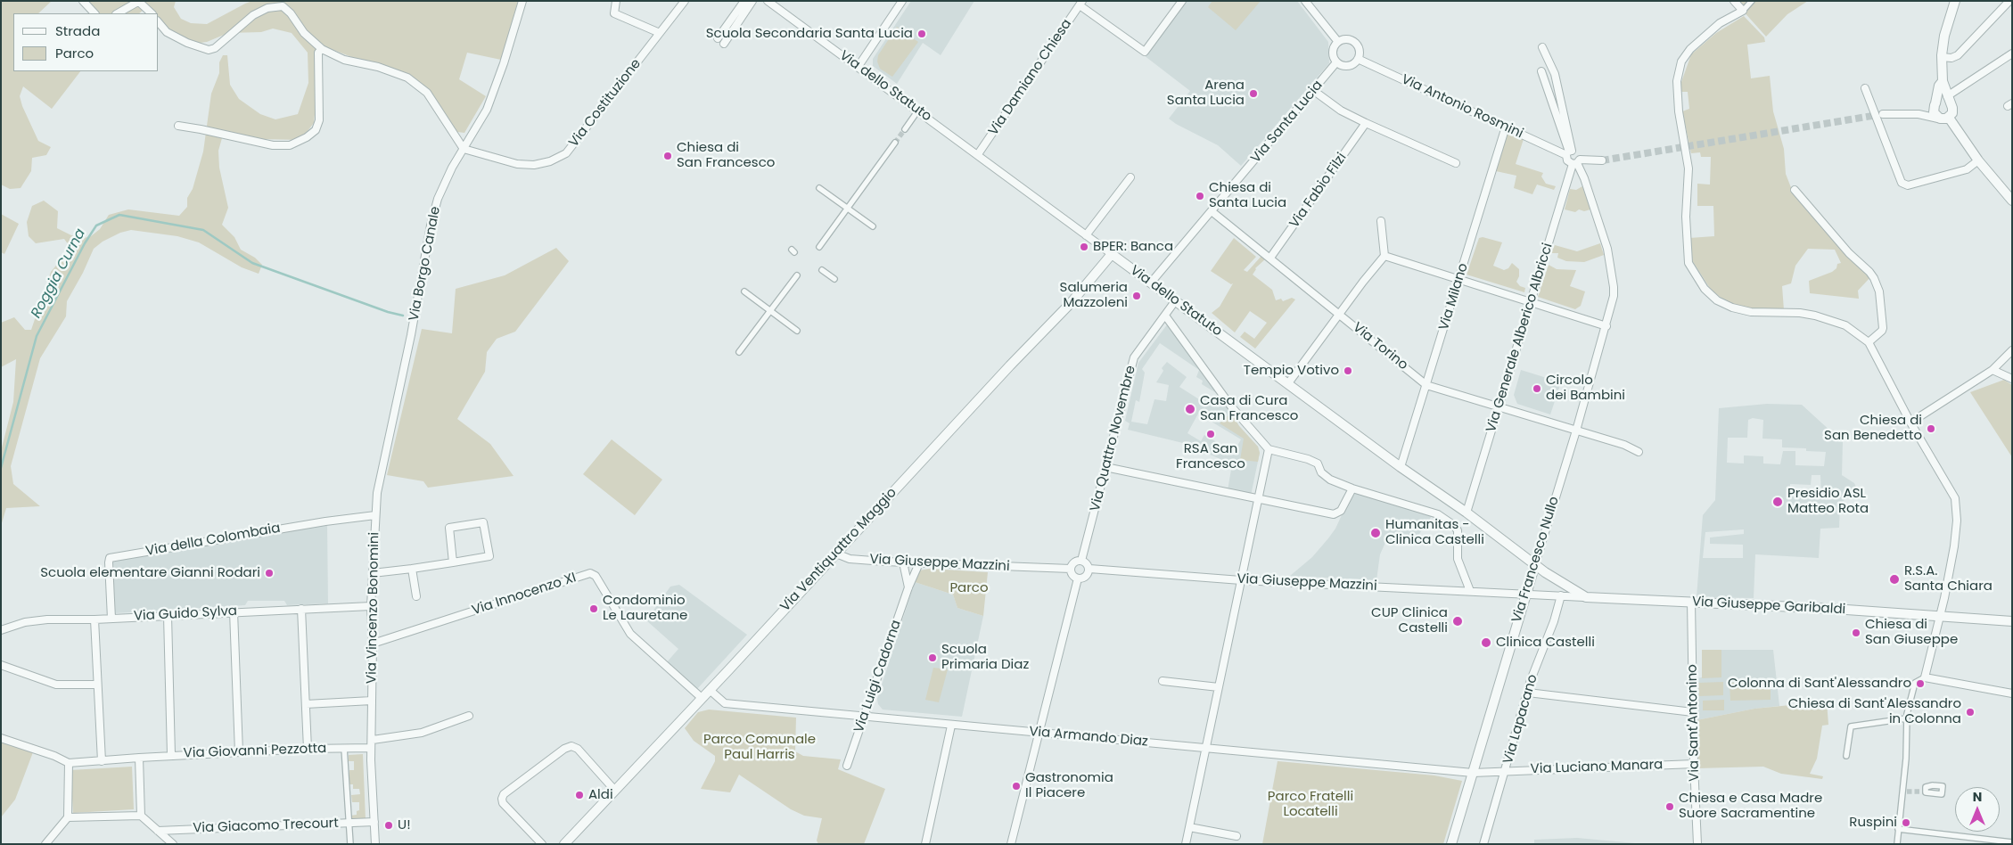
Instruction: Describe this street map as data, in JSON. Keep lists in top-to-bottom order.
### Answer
{
  "streets": {
    "street": [
      "Via Damiano Chiesa",
      "Via dello Statuto",
      "Via Costituzione",
      "Via Antonio Rosmini",
      "Via Santa Lucia",
      "Via Fabio Filzi",
      "Via Borgo Canale",
      "Via Milano",
      "Via Generale Alberico Albricci",
      "Via Torino",
      "Via Quattro Novembre",
      "Via della Colombaia",
      "Via Ventiquattro Maggio",
      "Via Francesco Nullo",
      "Via Giuseppe Mazzini",
      "Via Innocenzo XI",
      "Via Giuseppe Garibaldi",
      "Via Vincenzo Bonomini",
      "Via Guido Sylva",
      "Via Luigi Cadorna",
      "Via Lapacano",
      "Via Sant'Antonino",
      "Via Armando Diaz",
      "Via Giovanni Pezzotta",
      "Via Luciano Manara",
      "Via Giacomo Trecourt"
    ]
  },
  "crossings": [
    ["Via Damiano Chiesa", "Via dello Statuto"],
    ["Via dello Statuto", "Via Santa Lucia"],
    ["Via dello Statuto", "Via Milano"],
    ["Via dello Statuto", "Via Generale Alberico Albricci"],
    ["Via dello Statuto", "Via Quattro Novembre"],
    ["Via dello Statuto", "Via Ventiquattro Maggio"],
    ["Via dello Statuto", "Via Francesco Nullo"],
    ["Via dello Statuto", "Via Giuseppe Garibaldi"],
    ["Via Costituzione", "Via Borgo Canale"],
    ["Via Antonio Rosmini", "Via Santa Lucia"],
    ["Via Antonio Rosmini", "Via Milano"],
    ["Via Santa Lucia", "Via Torino"],
    ["Via Fabio Filzi", "Via Torino"],
    ["Via Borgo Canale", "Via della Colombaia"],
    ["Via Borgo Canale", "Via Vincenzo Bonomini"],
    ["Via Milano", "Via Torino"],
    ["Via Generale Alberico Albricci", "Via Torino"],
    ["Via Generale Alberico Albricci", "Via Francesco Nullo"],
    ["Via Torino", "Via Francesco Nullo"],
    ["Via Quattro Novembre", "Via Giuseppe Mazzini"],
    ["Via della Colombaia", "Via Vincenzo Bonomini"],
    ["Via della Colombaia", "Via Guido Sylva"],
    ["Via Ventiquattro Maggio", "Via Giuseppe Mazzini"],
    ["Via Ventiquattro Maggio", "Via Innocenzo XI"],
    ["Via Ventiquattro Maggio", "Via Armando Diaz"],
    ["Via Francesco Nullo", "Via Giuseppe Mazzini"],
    ["Via Francesco Nullo", "Via Giuseppe Garibaldi"],
    ["Via Francesco Nullo", "Via Armando Diaz"],
    ["Via Francesco Nullo", "Via Luciano Manara"],
    ["Via Giuseppe Mazzini", "Via Giuseppe Garibaldi"],
    ["Via Giuseppe Mazzini", "Via Luigi Cadorna"],
    ["Via Innocenzo XI", "Via Vincenzo Bonomini"],
    ["Via Giuseppe Garibaldi", "Via Lapacano"],
    ["Via Giuseppe Garibaldi", "Via Sant'Antonino"],
    ["Via Vincenzo Bonomini", "Via Guido Sylva"],
    ["Via Vincenzo Bonomini", "Via Giovanni Pezzotta"],
    ["Via Vincenzo Bonomini", "Via Giacomo Trecourt"],
    ["Via Luigi Cadorna", "Via Armando Diaz"],
    ["Via Lapacano", "Via Luciano Manara"],
    ["Via Sant'Antonino", "Via Luciano Manara"],
    ["Via Armando Diaz", "Via Luciano Manara"]
  ],
  "water": ["Roggia Curna"],
  "parks": ["Parco", "Parco Comunale Paul Harris", "Parco Fratelli Locatelli"],
  "places": [
    "Scuola Secondaria Santa Lucia",
    "Arena Santa Lucia",
    "Chiesa di San Francesco",
    "Chiesa di Santa Lucia",
    "BPER: Banca",
    "Salumeria Mazzoleni",
    "Tempio Votivo",
    "Circolo dei Bambini",
    "Casa di Cura San Francesco",
    "Chiesa di San Benedetto",
    "RSA San Francesco",
    "Presidio ASL Matteo Rota",
    "Humanitas - Clinica Castelli",
    "Scuola elementare Gianni Rodari",
    "R.S.A. Santa Chiara",
    "Condominio Le Lauretane",
    "CUP Clinica Castelli",
    "Chiesa di San Giuseppe",
    "Clinica Castelli",
    "Scuola Primaria Diaz",
    "Colonna di Sant'Alessandro",
    "Chiesa di Sant'Alessandro in Colonna",
    "Gastronomia Il Piacere",
    "Aldi",
    "Chiesa e Casa Madre Suore Sacramentine",
    "Ruspini",
    "U!"
  ],
  "legend": ["Strada", "Parco"],
  "north": "top"
}
